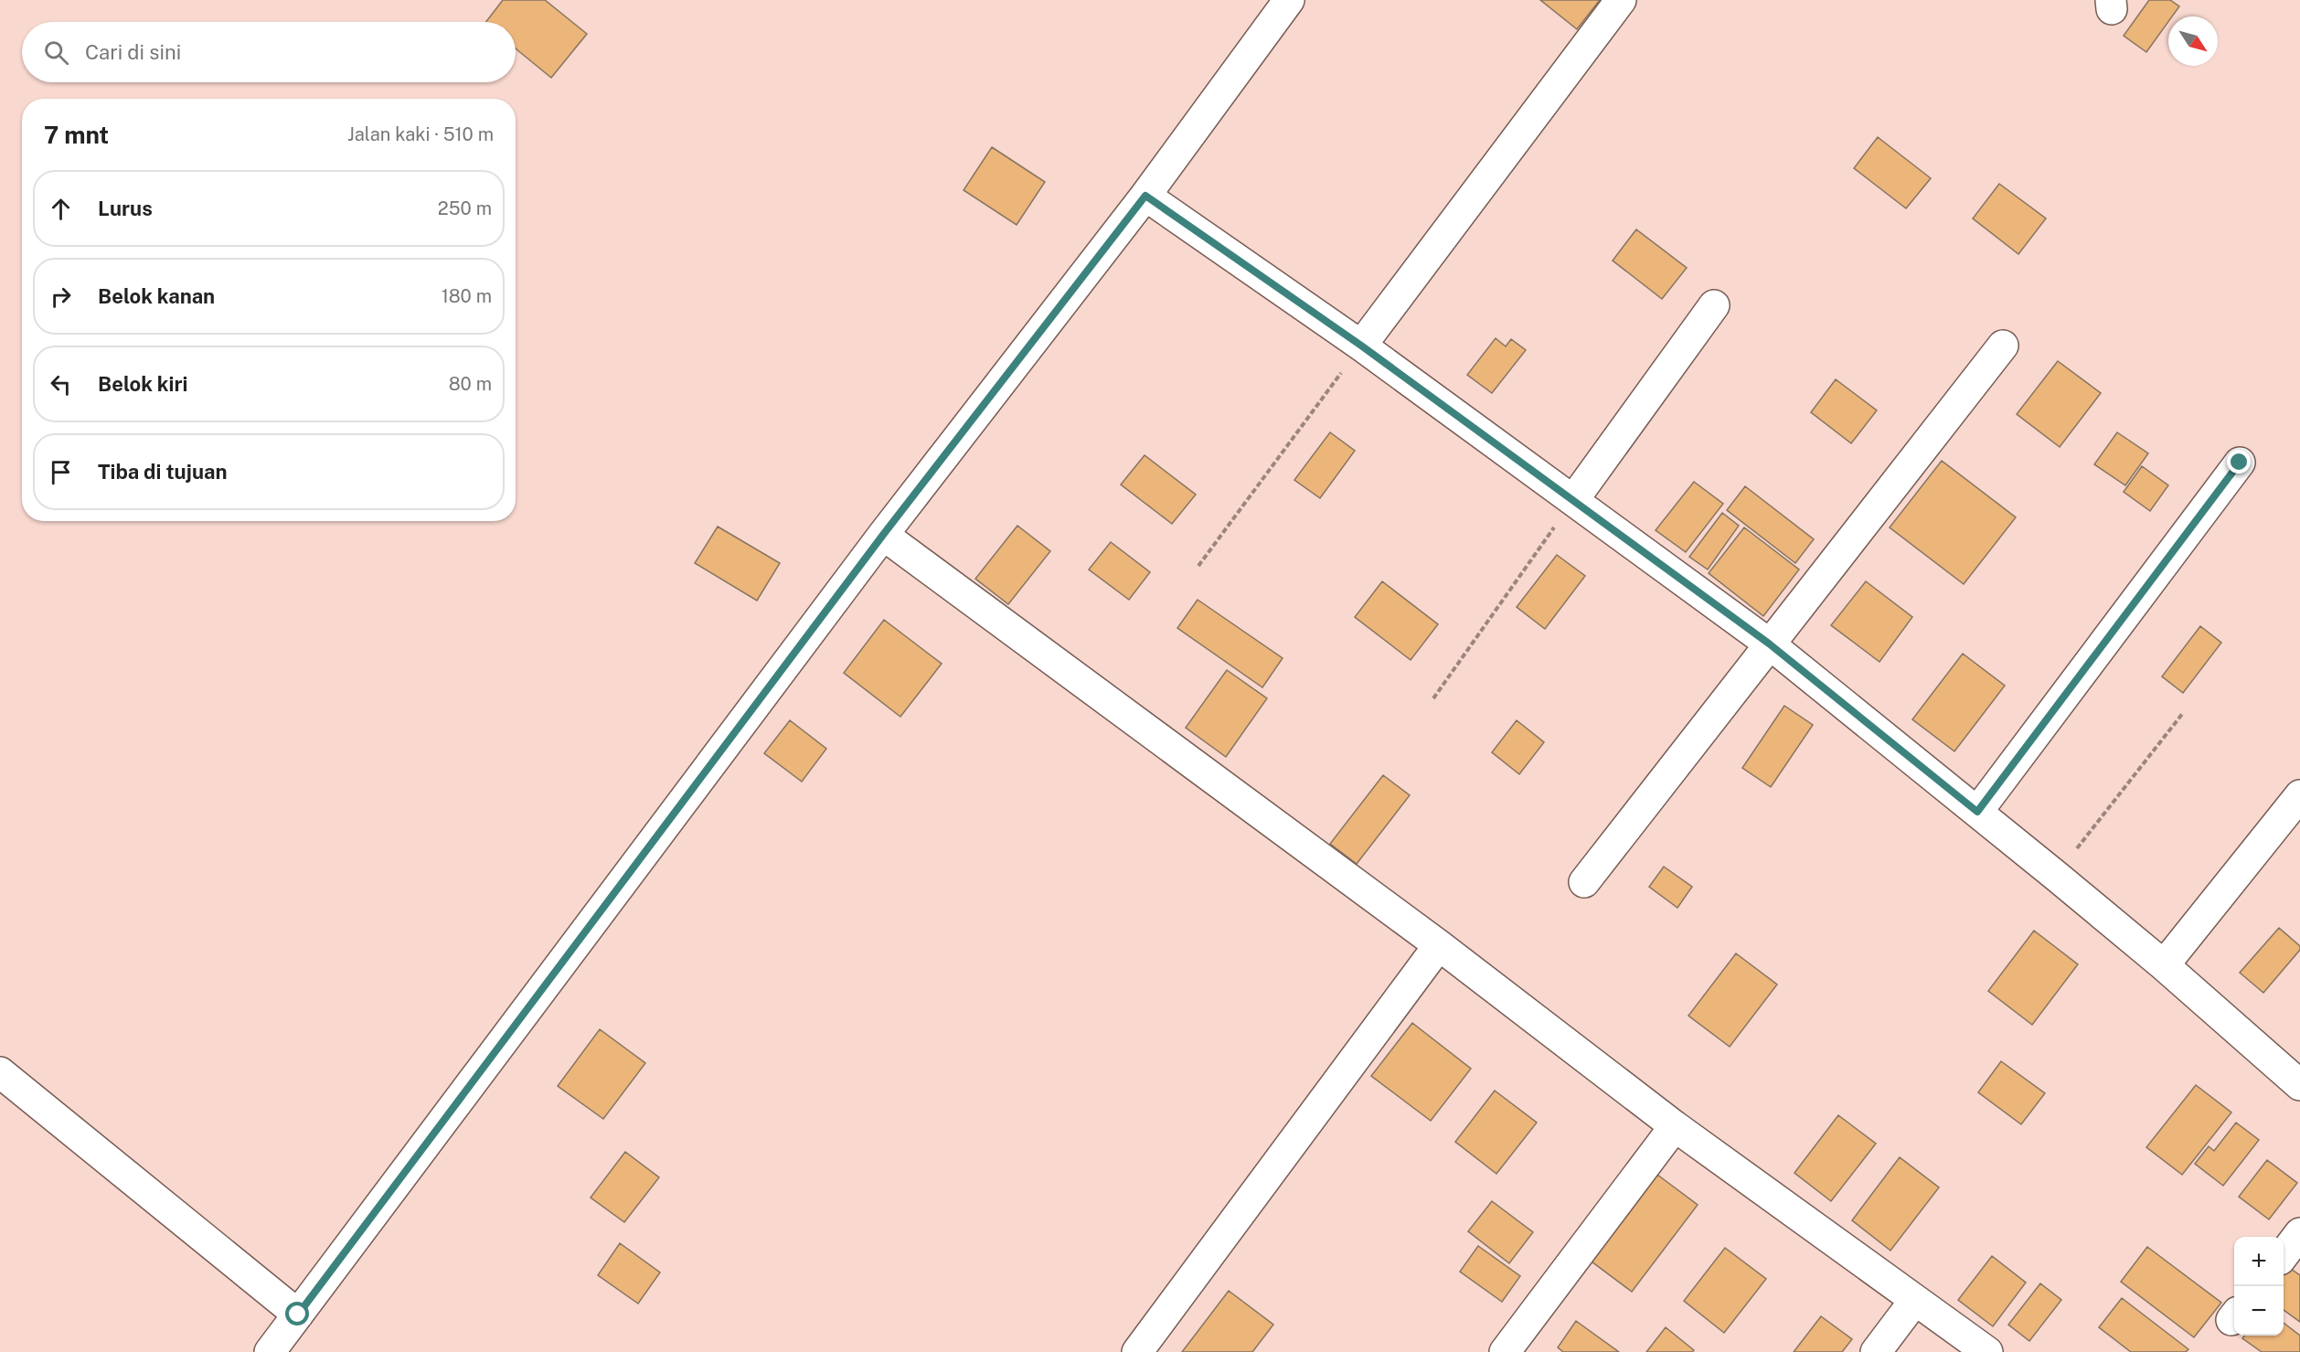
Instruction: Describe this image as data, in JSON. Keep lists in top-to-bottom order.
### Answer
{
  "north": "bottom right",
  "page": {
    "search": "Cari di sini",
    "heading": ["7 mnt", "Jalan kaki · 510 m"],
    "list": [
      ["Lurus", "250 m"],
      ["Belok kanan", "180 m"],
      ["Belok kiri", "80 m"],
      "Tiba di tujuan"
    ],
    "map_buttons": ["+", "−"]
  }
}
